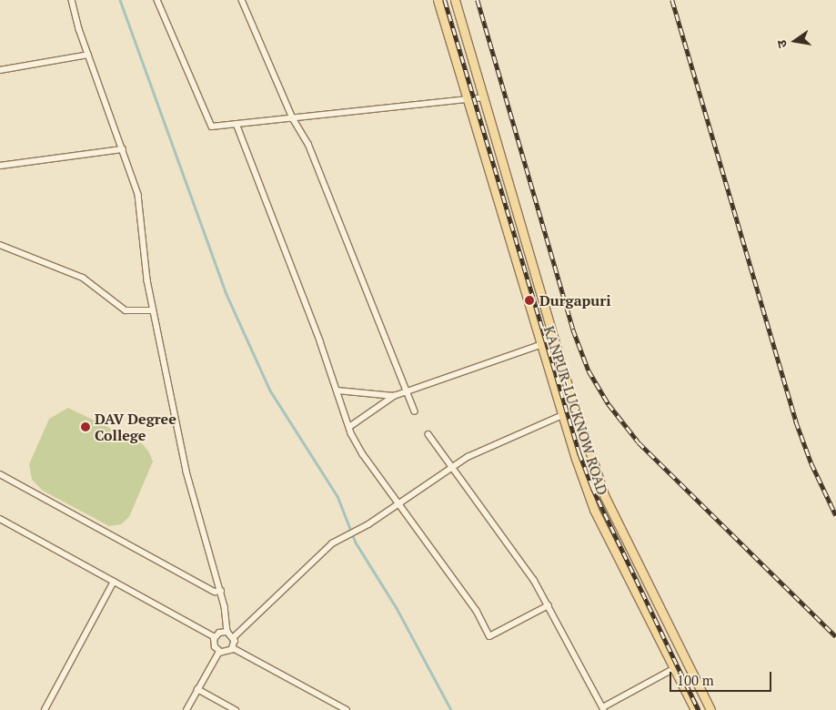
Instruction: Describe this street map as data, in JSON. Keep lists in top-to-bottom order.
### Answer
{
  "streets": {
    "main road": ["KANPUR-LUCKNOW ROAD"]
  },
  "places": ["Durgapuri", "DAV Degree College"],
  "scale_bar": "100 m",
  "north": "left"
}
